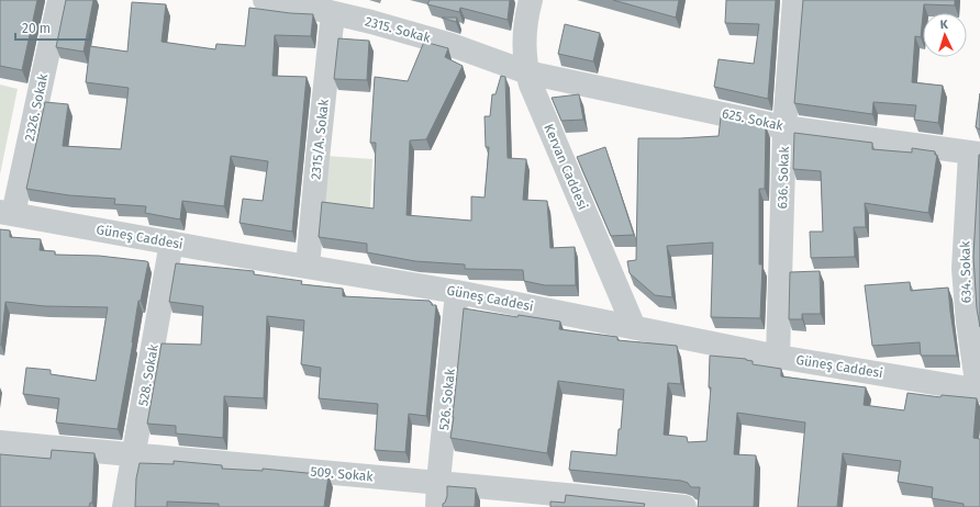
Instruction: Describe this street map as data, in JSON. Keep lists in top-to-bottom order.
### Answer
{
  "streets": {
    "street": [
      "2315. Sokak",
      "2326. Sokak",
      "625. Sokak",
      "2315/A. Sokak",
      "Kervan Caddesi",
      "636. Sokak",
      "Güneş Caddesi",
      "634. Sokak",
      "528. Sokak",
      "526. Sokak",
      "509. Sokak"
    ]
  },
  "crossings": [
    ["2315. Sokak", "625. Sokak"],
    ["2315. Sokak", "2315/A. Sokak"],
    ["2315. Sokak", "Kervan Caddesi"],
    ["2326. Sokak", "Güneş Caddesi"],
    ["625. Sokak", "Kervan Caddesi"],
    ["625. Sokak", "636. Sokak"],
    ["625. Sokak", "634. Sokak"],
    ["2315/A. Sokak", "Güneş Caddesi"],
    ["Kervan Caddesi", "Güneş Caddesi"],
    ["636. Sokak", "Güneş Caddesi"],
    ["Güneş Caddesi", "634. Sokak"],
    ["Güneş Caddesi", "528. Sokak"],
    ["Güneş Caddesi", "526. Sokak"],
    ["528. Sokak", "509. Sokak"],
    ["526. Sokak", "509. Sokak"]
  ],
  "scale_bar": "20 m",
  "north": "top"
}
